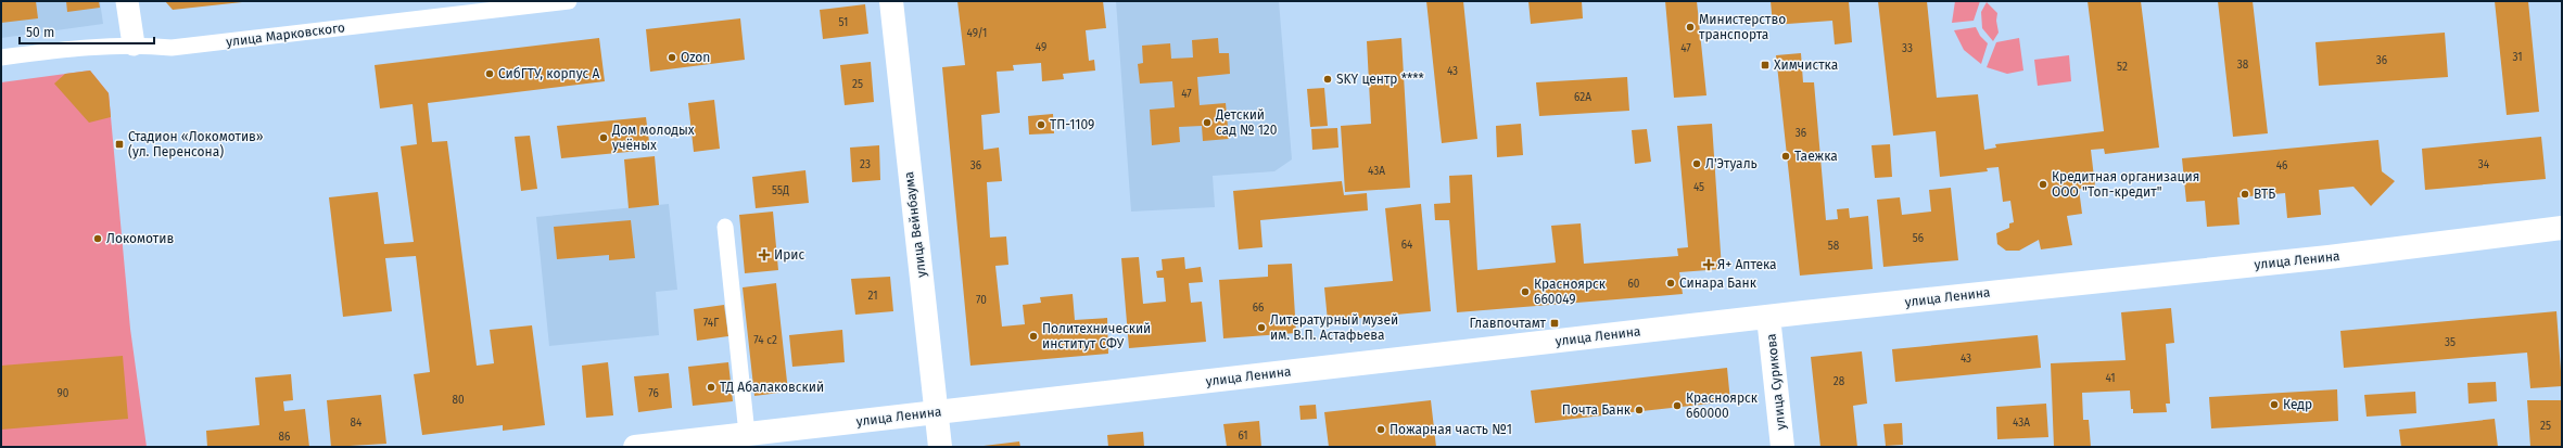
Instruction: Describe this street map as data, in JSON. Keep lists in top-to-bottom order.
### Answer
{
  "streets": {
    "main road": ["улица Вейнбаума", "улица Ленина", "улица Сурикова"],
    "street": ["улица Марковского"]
  },
  "crossings": [
    ["улица Вейнбаума", "улица Ленина"],
    ["улица Ленина", "улица Сурикова"]
  ],
  "places": {
    "other": [
      "Министерство транспорта",
      "Ozon",
      "СибГТУ, корпус А",
      "SKY центр ****",
      "Детский сад № 120",
      "ТП-1109",
      "Дом молодых учёных",
      "Таежка",
      "Л'Этуаль",
      "Кредитная организация ООО \"Топ-кредит\"",
      "ВТБ",
      "Локомотив",
      "Синара Банк",
      "Красноярск 660049",
      "Литературный музей им. В.П. Астафьева",
      "Политехнический институт СФУ",
      "ТД Абалаковский",
      "Кедр",
      "Красноярск 660000",
      "Почта Банк",
      "Пожарная часть №1"
    ],
    "transit": ["Химчистка", "Стадион «Локомотив» (ул. Перенсона)", "Главпочтамт"],
    "health": ["Ирис", "Я+ Аптека"]
  },
  "house_numbers": [
    "51",
    "49/1",
    "49",
    "47",
    "33",
    "31",
    "36",
    "38",
    "52",
    "43",
    "25",
    "47",
    "62А",
    "36",
    "23",
    "34",
    "36",
    "46",
    "43А",
    "45",
    "55Д",
    "56",
    "64",
    "58",
    "60",
    "21",
    "70",
    "66",
    "74Г",
    "74 с2",
    "35",
    "43",
    "41",
    "28",
    "90",
    "76",
    "80",
    "84",
    "43А",
    "25",
    "61",
    "86"
  ],
  "scale_bar": "50 m"
}
